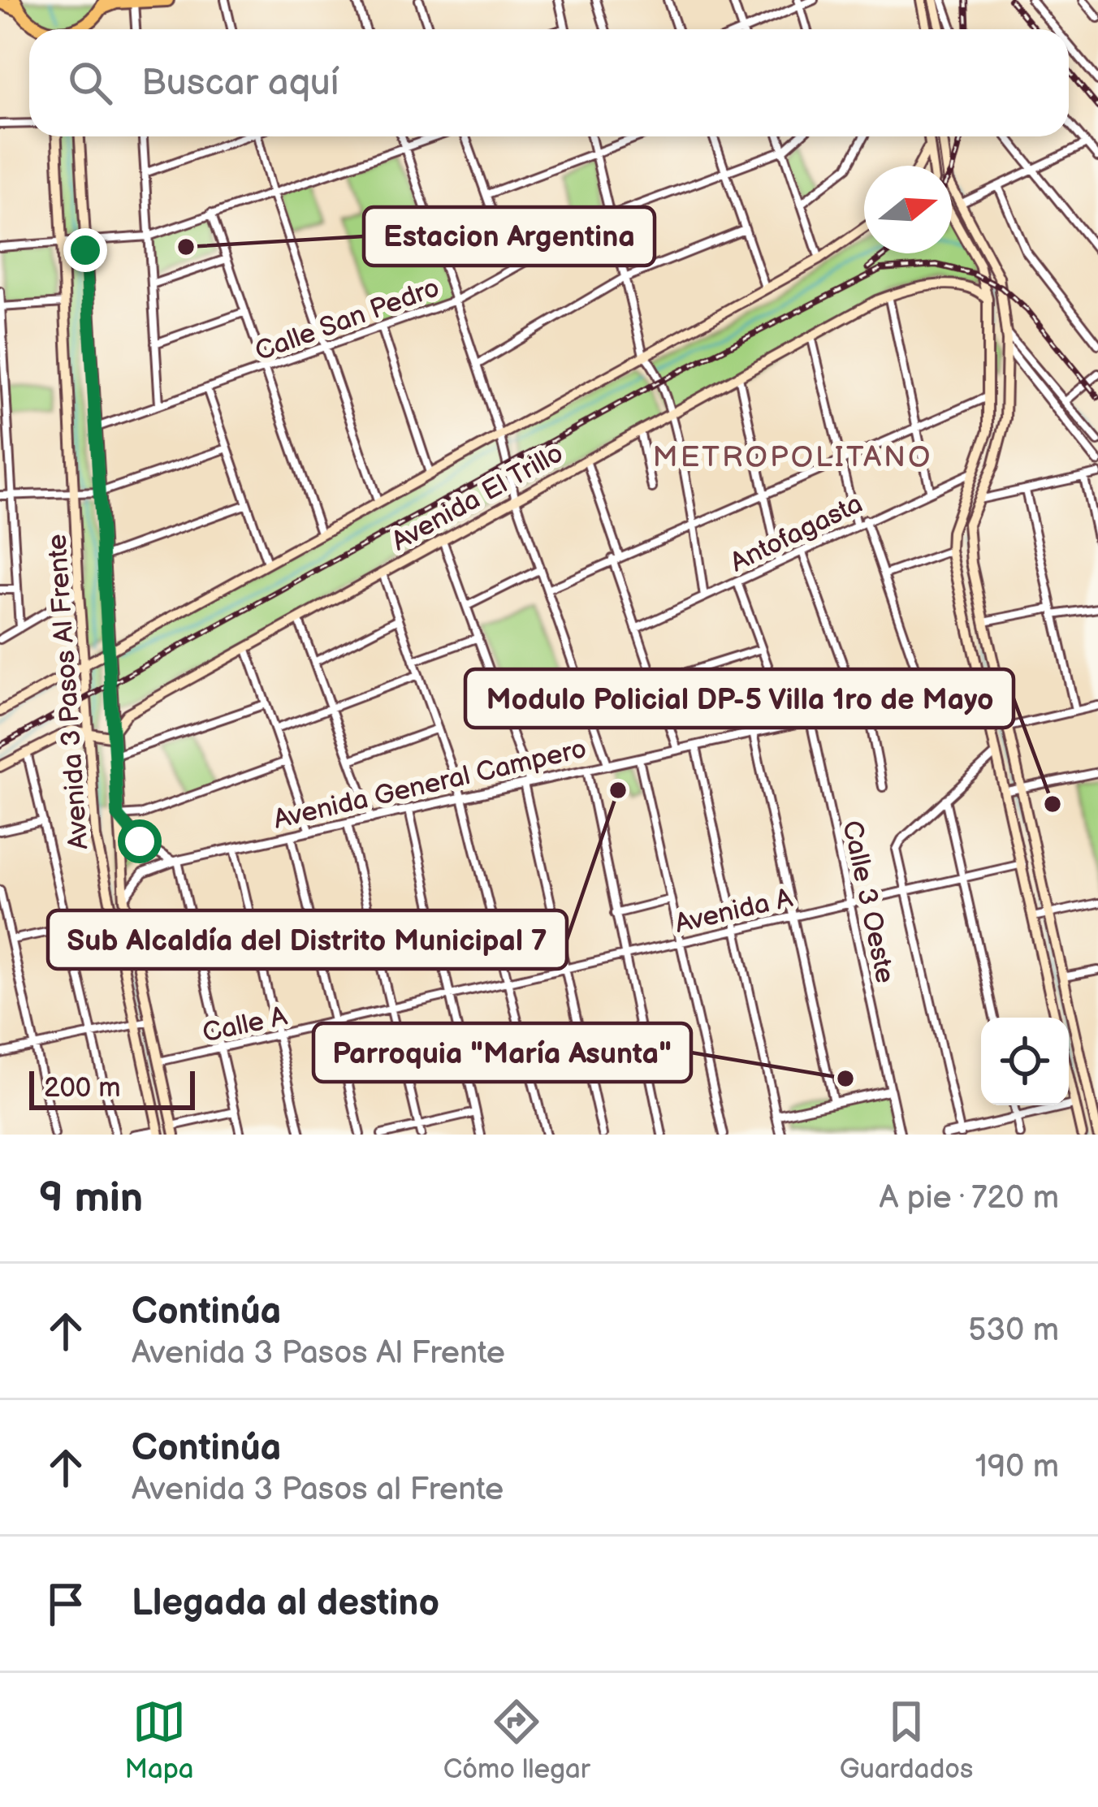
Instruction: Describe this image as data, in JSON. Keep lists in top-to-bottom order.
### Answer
{
  "streets": {
    "main road": ["Avenida El Trillo", "Avenida 3 Pasos Al Frente"],
    "street": [
      "Calle San Pedro",
      "Antofagasta",
      "Avenida General Campero",
      "Calle 3 Oeste",
      "Avenida A",
      "Calle A"
    ]
  },
  "crossings": [
    ["Calle San Pedro", "Avenida 3 Pasos Al Frente"],
    ["Avenida El Trillo", "Avenida 3 Pasos Al Frente"],
    ["Avenida 3 Pasos Al Frente", "Avenida General Campero"],
    ["Avenida 3 Pasos Al Frente", "Calle A"],
    ["Avenida General Campero", "Calle 3 Oeste"],
    ["Calle 3 Oeste", "Avenida A"],
    ["Avenida A", "Calle A"]
  ],
  "districts": ["METROPOLITANO"],
  "places": [
    "Estacion Argentina",
    "Sub Alcaldía del Distrito Municipal 7",
    "Modulo Policial DP-5 Villa 1ro de Mayo",
    "Parroquia \"María Asunta\""
  ],
  "scale_bar": "200 m",
  "north": "right",
  "page": {
    "search": "Buscar aquí",
    "scale": "200 m",
    "heading": ["9 min", "A pie · 720 m"],
    "list": [
      ["Continúa", "Avenida 3 Pasos Al Frente", "530 m"],
      ["Continúa", "Avenida 3 Pasos al Frente", "190 m"],
      "Llegada al destino"
    ],
    "nav": ["Mapa", "Cómo llegar", "Guardados"]
  }
}
